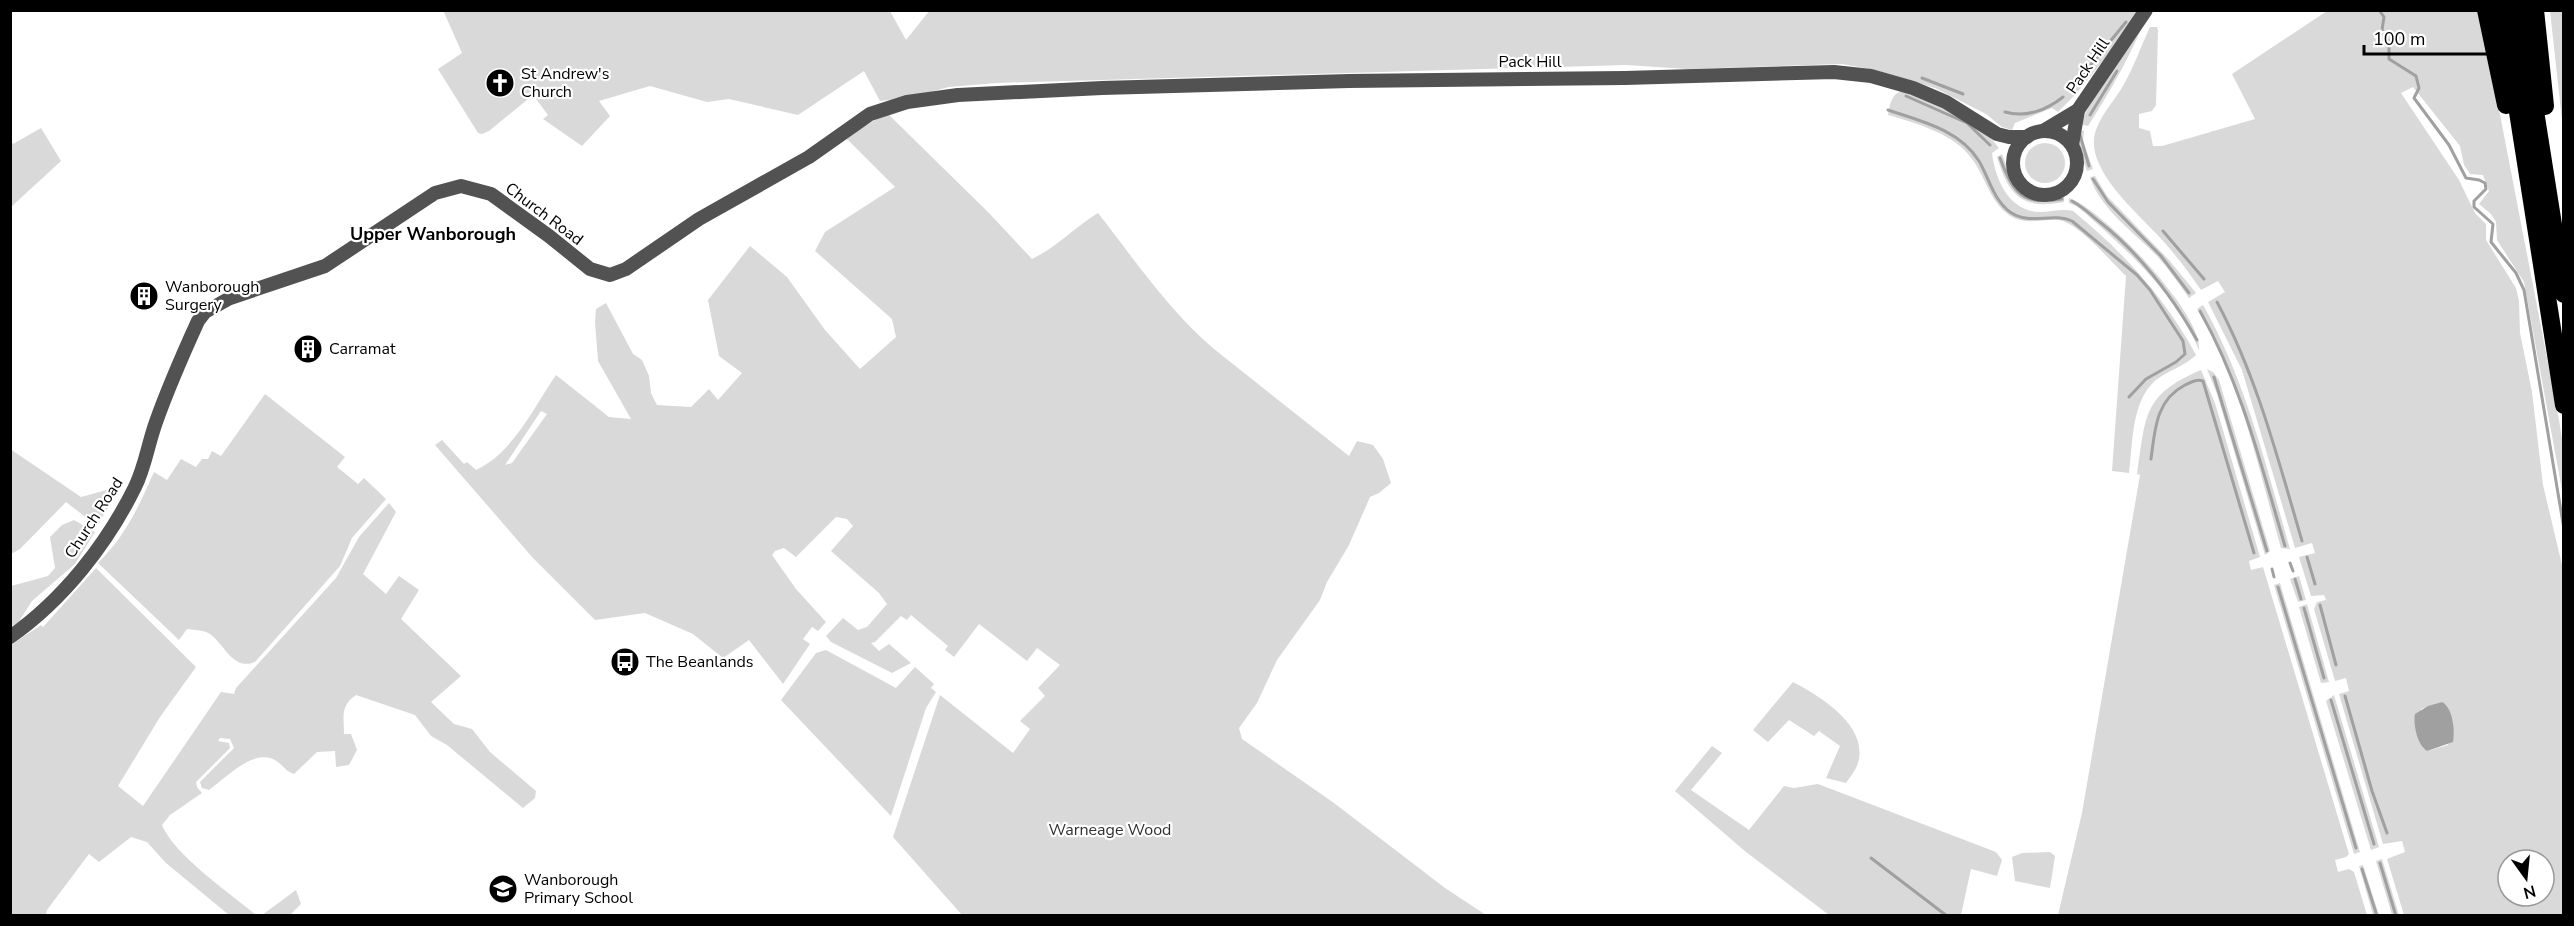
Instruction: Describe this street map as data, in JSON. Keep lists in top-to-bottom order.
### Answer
{
  "streets": {
    "street": ["Pack Hill", "Church Road"]
  },
  "crossings": [
    ["Pack Hill", "Church Road"]
  ],
  "districts": ["Upper Wanborough"],
  "parks": ["Warneage Wood"],
  "places": {
    "church": ["St Andrew's Church"],
    "building": ["Wanborough Surgery", "Carramat"],
    "bus stop": ["The Beanlands"],
    "school or university": ["Wanborough Primary School"]
  },
  "scale_bar": "100 m",
  "north": "bottom"
}
